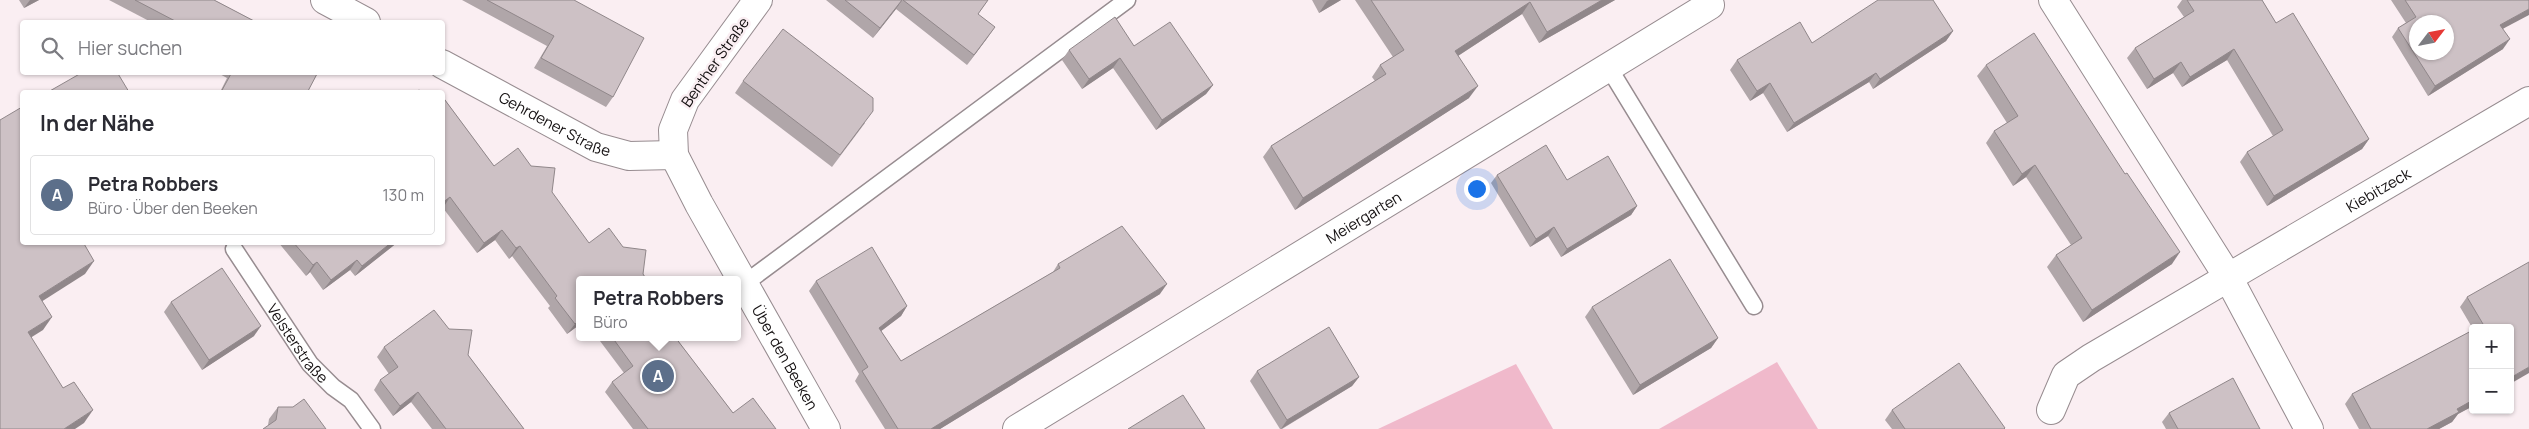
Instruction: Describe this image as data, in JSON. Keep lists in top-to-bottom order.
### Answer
{
  "streets": {
    "street": [
      "Benther Straße",
      "Gehrdener Straße",
      "Kiebitzeck",
      "Meiergarten",
      "Über den Beeken"
    ],
    "lane": ["Velsterstraße"]
  },
  "crossings": [
    ["Benther Straße", "Gehrdener Straße"],
    ["Benther Straße", "Über den Beeken"],
    ["Gehrdener Straße", "Über den Beeken"]
  ],
  "north": "top right",
  "page": {
    "search": "Hier suchen",
    "heading": "In der Nähe",
    "list": [
      {
        "mark": "A",
        "name": "Petra Robbers",
        "note": "Büro · Über den Beeken",
        "value": "130 m"
      }
    ],
    "popup": ["Petra Robbers", "Büro"],
    "map_buttons": ["+", "−"],
    "pins": "A"
  }
}
